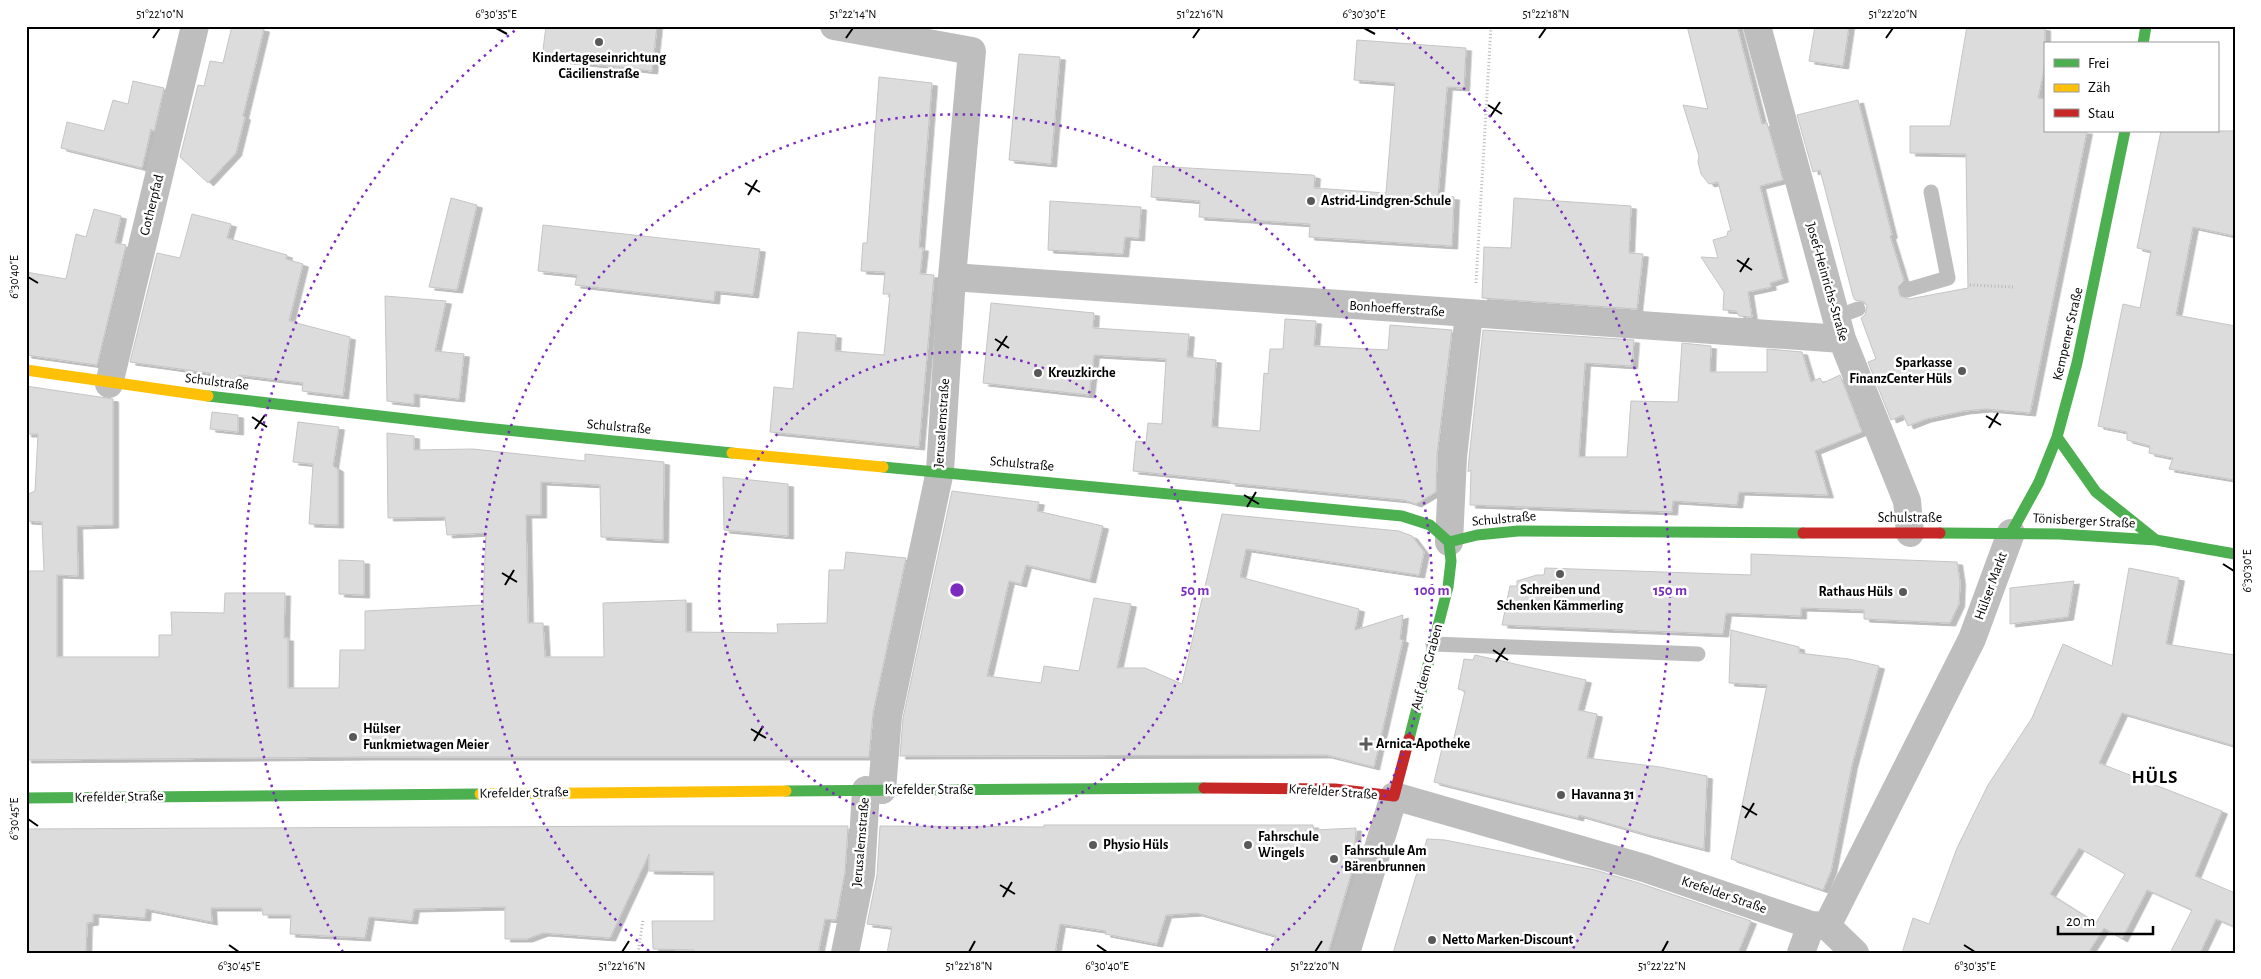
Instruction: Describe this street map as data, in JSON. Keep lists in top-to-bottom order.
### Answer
{
  "streets": {
    "street": [
      "Gotherpfad",
      "Josef-Heinrichs-Straße",
      "Bonhoefferstraße",
      "Kempener Straße",
      "Schulstraße",
      "Jerusalemstraße",
      "Tönisberger Straße",
      "Hülser Markt",
      "Auf dem Graben",
      "Krefelder Straße"
    ]
  },
  "crossings": [
    ["Gotherpfad", "Schulstraße"],
    ["Josef-Heinrichs-Straße", "Bonhoefferstraße"],
    ["Josef-Heinrichs-Straße", "Schulstraße"],
    ["Bonhoefferstraße", "Jerusalemstraße"],
    ["Bonhoefferstraße", "Auf dem Graben"],
    ["Kempener Straße", "Schulstraße"],
    ["Kempener Straße", "Tönisberger Straße"],
    ["Kempener Straße", "Hülser Markt"],
    ["Schulstraße", "Jerusalemstraße"],
    ["Schulstraße", "Tönisberger Straße"],
    ["Schulstraße", "Hülser Markt"],
    ["Schulstraße", "Auf dem Graben"],
    ["Jerusalemstraße", "Krefelder Straße"],
    ["Tönisberger Straße", "Hülser Markt"],
    ["Hülser Markt", "Krefelder Straße"],
    ["Auf dem Graben", "Krefelder Straße"]
  ],
  "districts": ["HÜLS"],
  "places": {
    "other": [
      "Kindertageseinrichtung Cäcilienstraße",
      "Astrid-Lindgren-Schule",
      "Sparkasse FinanzCenter Hüls",
      "Kreuzkirche",
      "Schreiben und Schenken Kämmerling",
      "Rathaus Hüls",
      "Hülser Funkmietwagen Meier",
      "Havanna 31",
      "Physio Hüls",
      "Fahrschule Wingels",
      "Fahrschule Am Bärenbrunnen",
      "Netto Marken-Discount"
    ],
    "health": ["Arnica-Apotheke"]
  },
  "legend": ["Frei", "Zäh", "Stau"],
  "scale_bar": "20 m",
  "coordinates": [
    "51°22'10\"N",
    "6°30'35\"E",
    "51°22'14\"N",
    "51°22'16\"N",
    "6°30'30\"E",
    "51°22'18\"N",
    "51°22'20\"N",
    "6°30'40\"E",
    "6°30'45\"E",
    "51°22'22\"N"
  ],
  "rings": ["50 m", "100 m", "150 m"]
}
